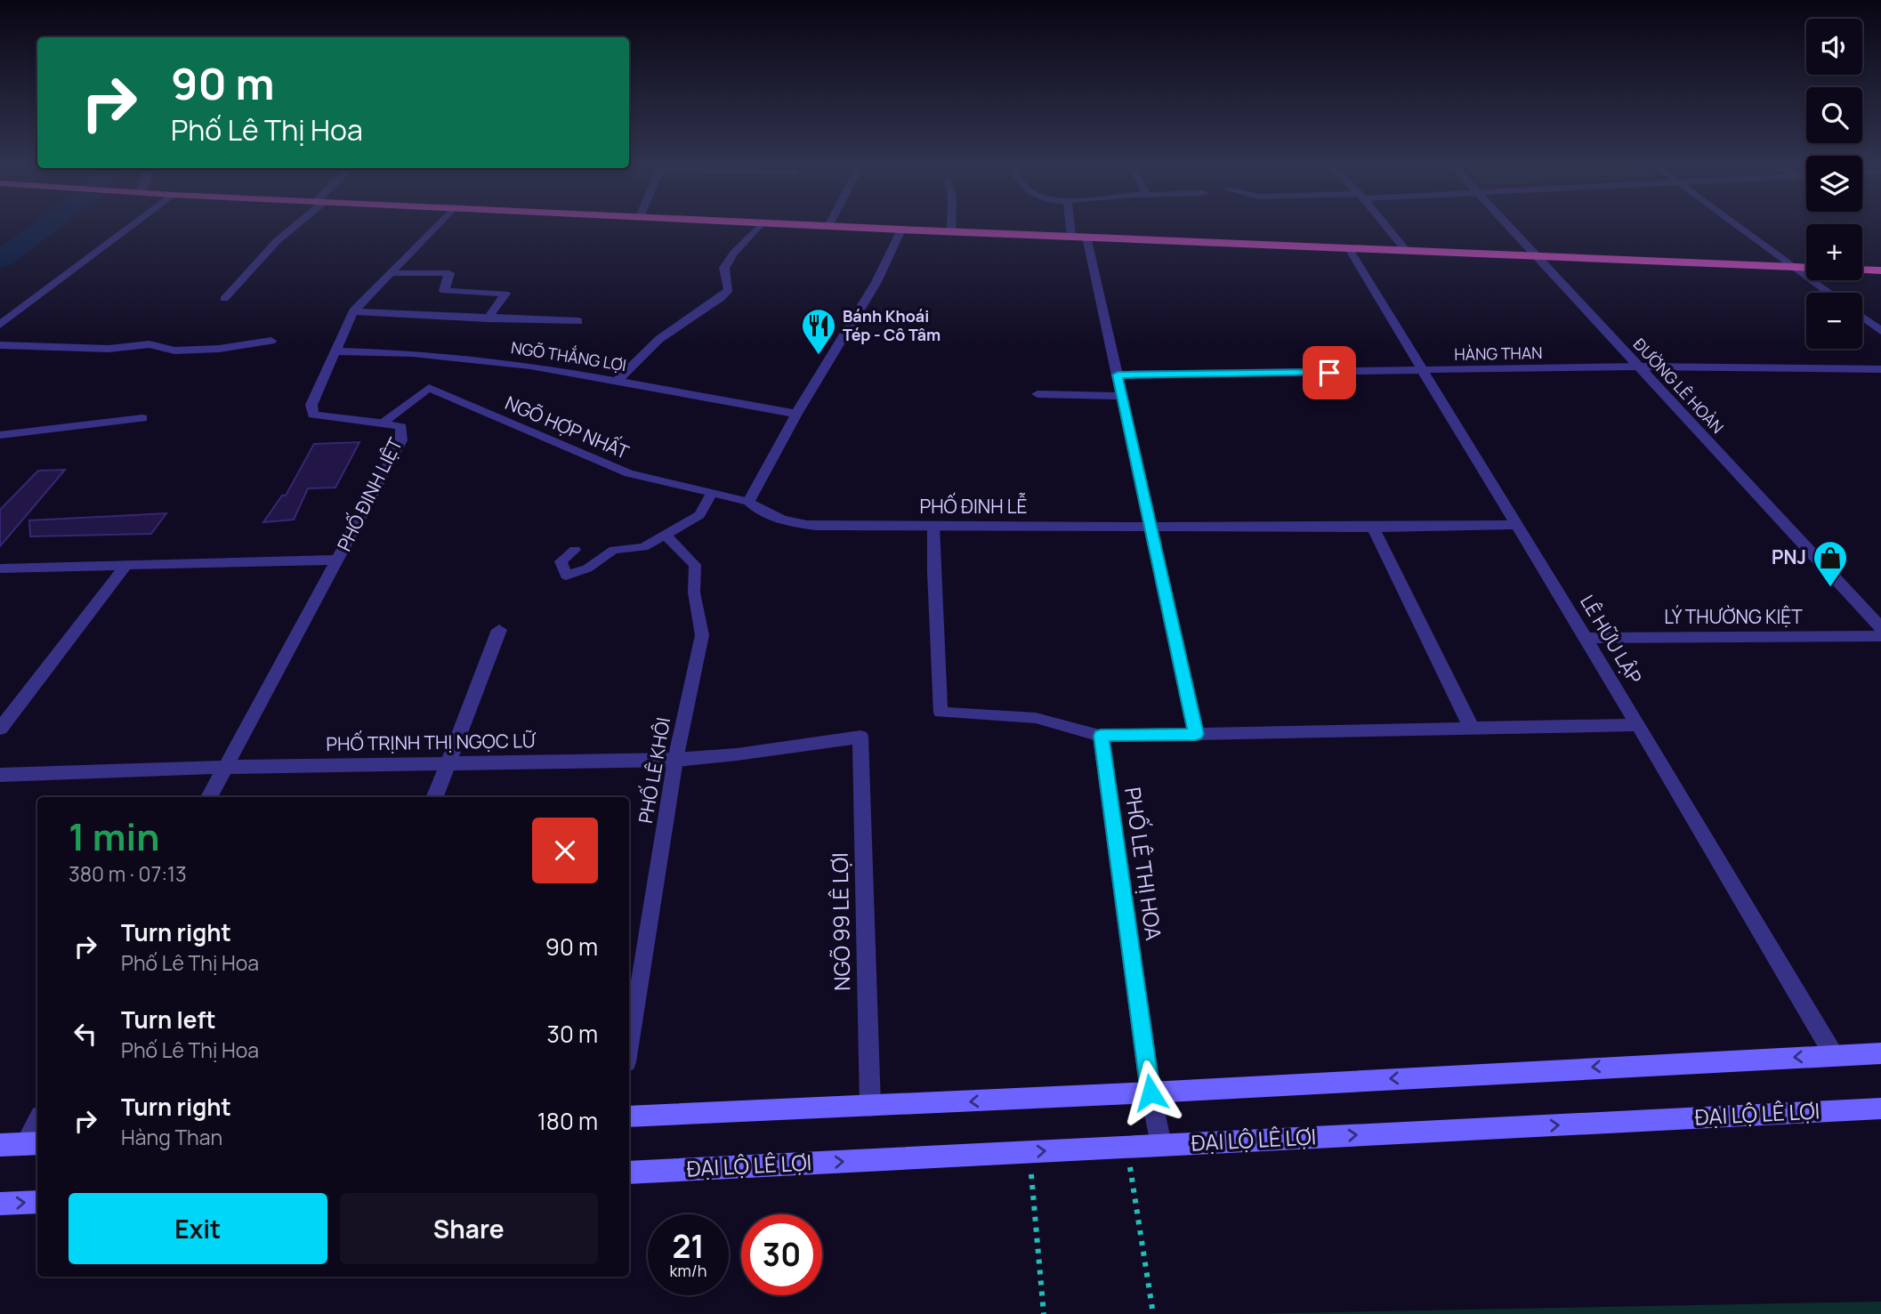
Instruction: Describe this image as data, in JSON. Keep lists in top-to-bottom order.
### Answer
{
  "streets": {
    "main road": ["ĐẠI LỘ LÊ LỢI"],
    "street": [
      "HÀNG THAN",
      "NGÕ THẮNG LỢI",
      "ĐƯỜNG LÊ HOÀN",
      "PHỐ ĐINH LIỆT",
      "PHỐ ĐINH LỄ",
      "LÝ THƯỜNG KIỆT",
      "LÊ HỮU LẬP",
      "PHỐ TRỊNH THỊ NGỌC LỮ",
      "PHỐ LÊ THỊ HOA",
      "NGÕ 99 LÊ LỢI"
    ],
    "lane": ["NGÕ HỢP NHẤT", "PHỐ LÊ KHÔI"]
  },
  "crossings": [
    ["HÀNG THAN", "ĐƯỜNG LÊ HOÀN"],
    ["HÀNG THAN", "LÊ HỮU LẬP"],
    ["NGÕ THẮNG LỢI", "PHỐ ĐINH LIỆT"],
    ["NGÕ HỢP NHẤT", "PHỐ ĐINH LIỆT"],
    ["NGÕ HỢP NHẤT", "PHỐ ĐINH LỄ"],
    ["PHỐ ĐINH LIỆT", "PHỐ TRỊNH THỊ NGỌC LỮ"],
    ["PHỐ ĐINH LỄ", "LÊ HỮU LẬP"],
    ["LÝ THƯỜNG KIỆT", "LÊ HỮU LẬP"],
    ["PHỐ TRỊNH THỊ NGỌC LỮ", "PHỐ LÊ KHÔI"],
    ["PHỐ TRỊNH THỊ NGỌC LỮ", "NGÕ 99 LÊ LỢI"],
    ["PHỐ LÊ THỊ HOA", "ĐẠI LỘ LÊ LỢI"]
  ],
  "places": {
    "restaurant": ["Bánh Khoái Tép - Cô Tâm"],
    "shop": ["PNJ"]
  },
  "page": {
    "map_buttons": ["+", "−"],
    "turn": ["90 m", "Phố Lê Thị Hoa"],
    "heading": ["1 min", "380 m · 07:13"],
    "list": [
      {
        "name": "Turn right",
        "note": "Phố Lê Thị Hoa",
        "value": "90 m"
      },
      {
        "name": "Turn left",
        "note": "Phố Lê Thị Hoa",
        "value": "30 m"
      },
      {
        "name": "Turn right",
        "note": "Hàng Than",
        "value": "180 m"
      }
    ],
    "buttons": ["Exit", "Share"],
    "speed": "21 km/h",
    "limit": "30"
  }
}
